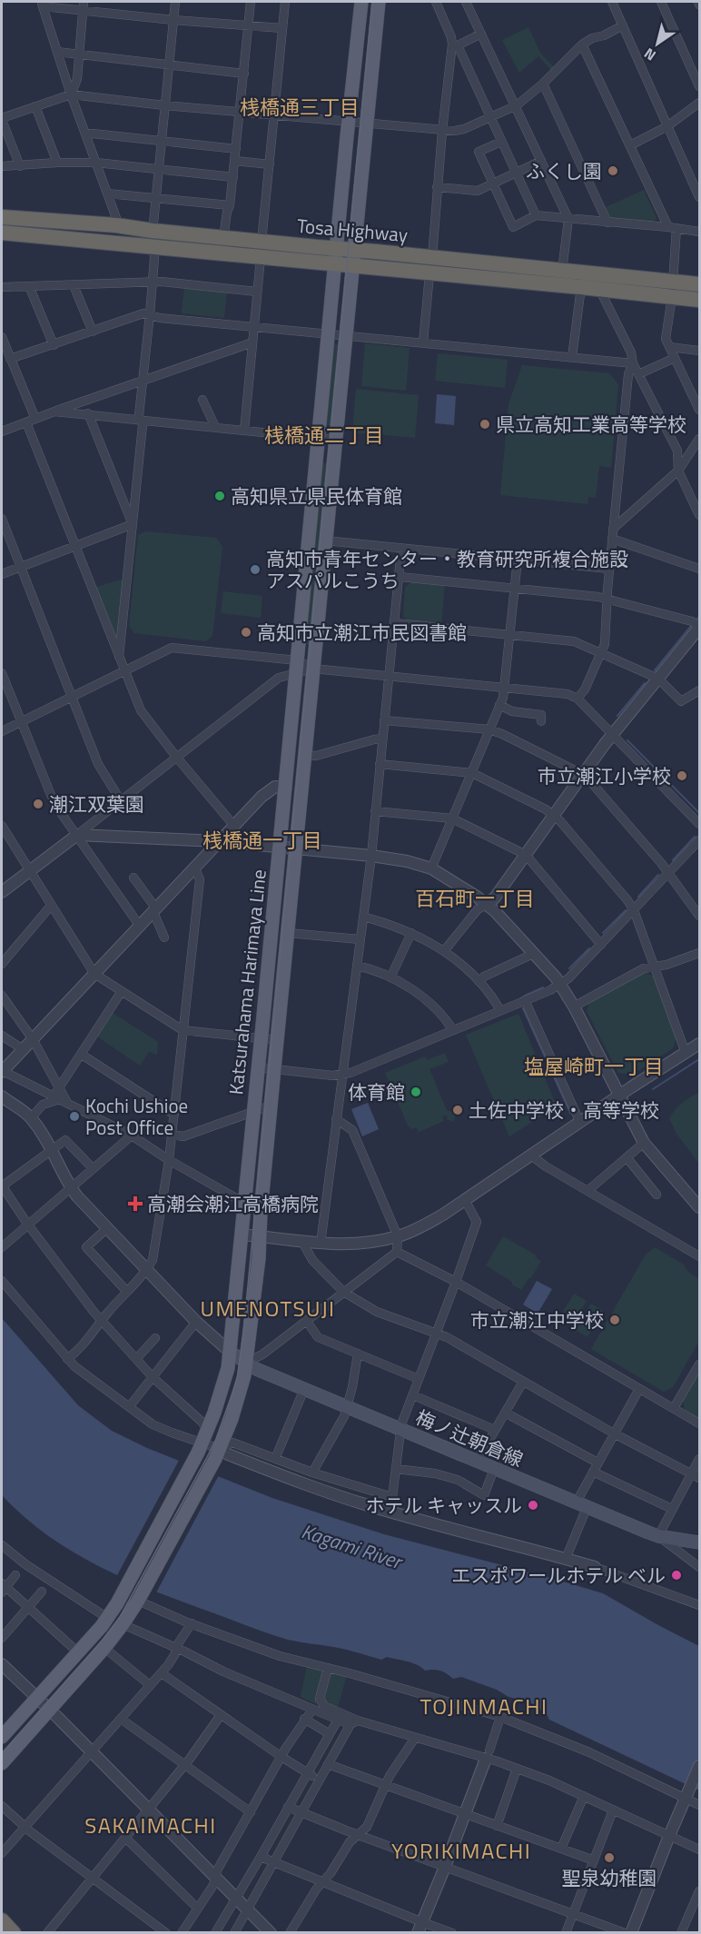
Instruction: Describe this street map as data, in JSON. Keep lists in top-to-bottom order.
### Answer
{
  "streets": {
    "highway": ["Tosa Highway"],
    "main road": ["Katsurahama Harimaya Line", "梅ノ辻朝倉線"]
  },
  "crossings": [
    ["Tosa Highway", "Katsurahama Harimaya Line"],
    ["Katsurahama Harimaya Line", "梅ノ辻朝倉線"]
  ],
  "districts": [
    "桟橋通三丁目",
    "桟橋通二丁目",
    "桟橋通一丁目",
    "百石町一丁目",
    "塩屋崎町一丁目",
    "UMENOTSUJI",
    "TOJINMACHI",
    "SAKAIMACHI",
    "YORIKIMACHI"
  ],
  "water": ["Kagami River"],
  "places": {
    "other": [
      "ふくし園",
      "県立高知工業高等学校",
      "高知県立県民体育館",
      "高知市青年センター・教育研究所複合施設 アスパルこうち",
      "高知市立潮江市民図書館",
      "市立潮江小学校",
      "潮江双葉園",
      "体育館",
      "土佐中学校・高等学校",
      "Kochi Ushioe Post Office",
      "市立潮江中学校",
      "ホテル キャッスル",
      "エスポワールホテル ベル",
      "聖泉幼稚園"
    ],
    "health": ["高潮会潮江高橋病院"]
  },
  "north": "bottom left"
}
